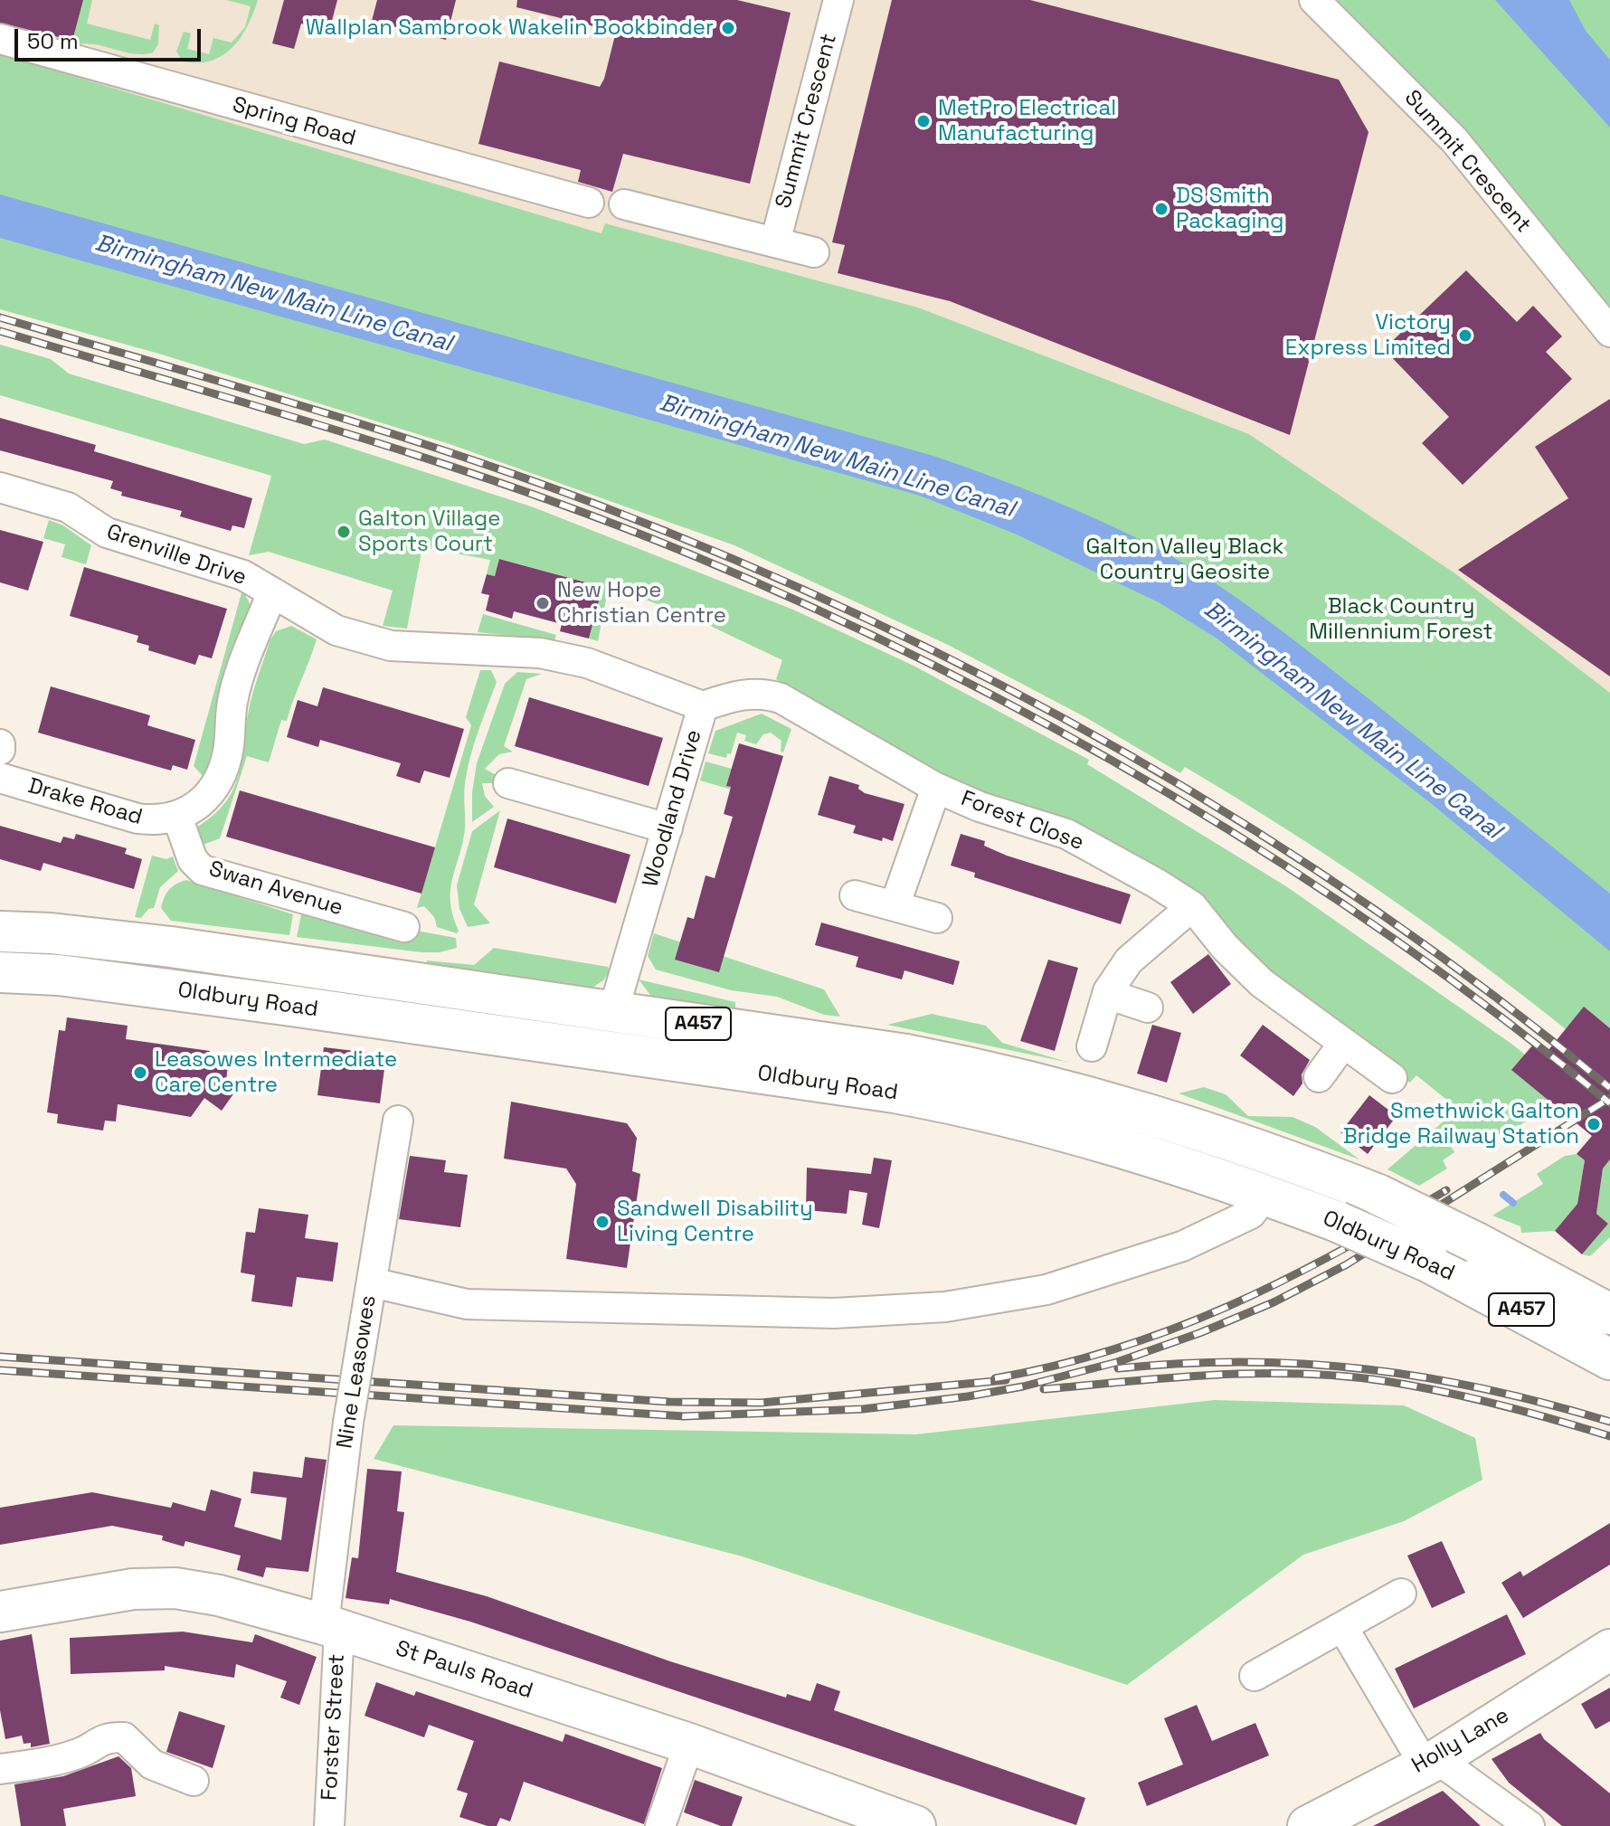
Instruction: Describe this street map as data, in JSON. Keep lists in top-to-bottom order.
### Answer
{
  "streets": {
    "main road": [
      "Oldbury Road",
      "A457",
      "St Pauls Road",
      "Holly Lane"
    ],
    "street": [
      "Summit Crescent",
      "Spring Road",
      "Grenville Drive",
      "Drake Road",
      "Woodland Drive",
      "Forest Close",
      "Swan Avenue",
      "Nine Leasowes",
      "Forster Street"
    ]
  },
  "crossings": [
    ["Grenville Drive", "Drake Road"],
    ["Grenville Drive", "Woodland Drive"],
    ["Drake Road", "Woodland Drive"],
    ["Drake Road", "Swan Avenue"],
    ["Woodland Drive", "Forest Close"],
    ["Woodland Drive", "Oldbury Road"],
    ["Nine Leasowes", "St Pauls Road"],
    ["Nine Leasowes", "Forster Street"],
    ["St Pauls Road", "Forster Street"]
  ],
  "water": ["Birmingham New Main Line Canal"],
  "parks": ["Galton Valley Black Country Geosite", "Black Country Millennium Forest"],
  "places": [
    "Wallplan Sambrook Wakelin Bookbinder",
    "MetPro Electrical Manufacturing",
    "DS Smith Packaging",
    "Victory Express Limited",
    "Galton Village Sports Court",
    "New Hope Christian Centre",
    "Leasowes Intermediate Care Centre",
    "Smethwick Galton Bridge Railway Station",
    "Sandwell Disability Living Centre"
  ],
  "scale_bar": "50 m"
}
